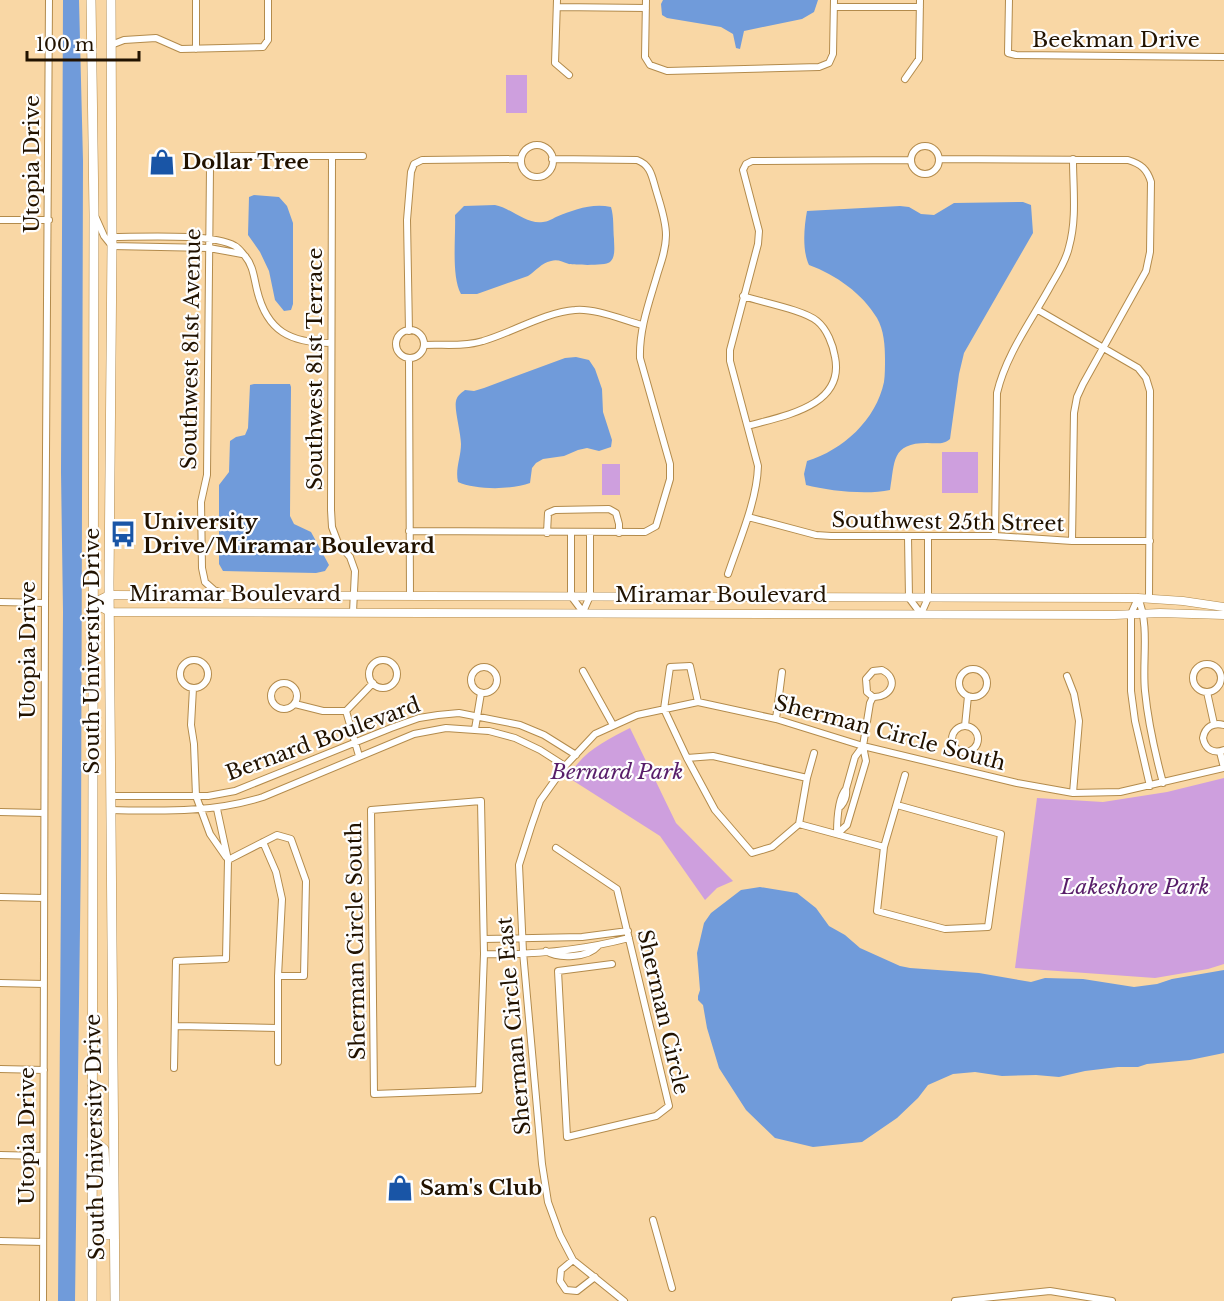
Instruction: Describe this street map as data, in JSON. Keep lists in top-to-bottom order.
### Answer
{
  "streets": {
    "main road": ["South University Drive"],
    "street": [
      "Beekman Drive",
      "Utopia Drive",
      "Southwest 81st Avenue",
      "Southwest 81st Terrace",
      "Southwest 25th Street",
      "Miramar Boulevard",
      "Sherman Circle South",
      "Bernard Boulevard",
      "Sherman Circle",
      "Sherman Circle East"
    ]
  },
  "crossings": [
    ["Southwest 81st Avenue", "Southwest 81st Terrace"],
    ["Southwest 81st Avenue", "Miramar Boulevard"],
    ["Southwest 81st Terrace", "Miramar Boulevard"],
    ["Miramar Boulevard", "South University Drive"],
    ["South University Drive", "Bernard Boulevard"],
    ["Sherman Circle South", "Bernard Boulevard"],
    ["Sherman Circle South", "Sherman Circle East"],
    ["Bernard Boulevard", "Sherman Circle East"]
  ],
  "parks": ["Bernard Park", "Lakeshore Park"],
  "places": {
    "shop": ["Dollar Tree", "Sam's Club"],
    "bus stop": ["University Drive/Miramar Boulevard"]
  },
  "scale_bar": "100 m"
}
